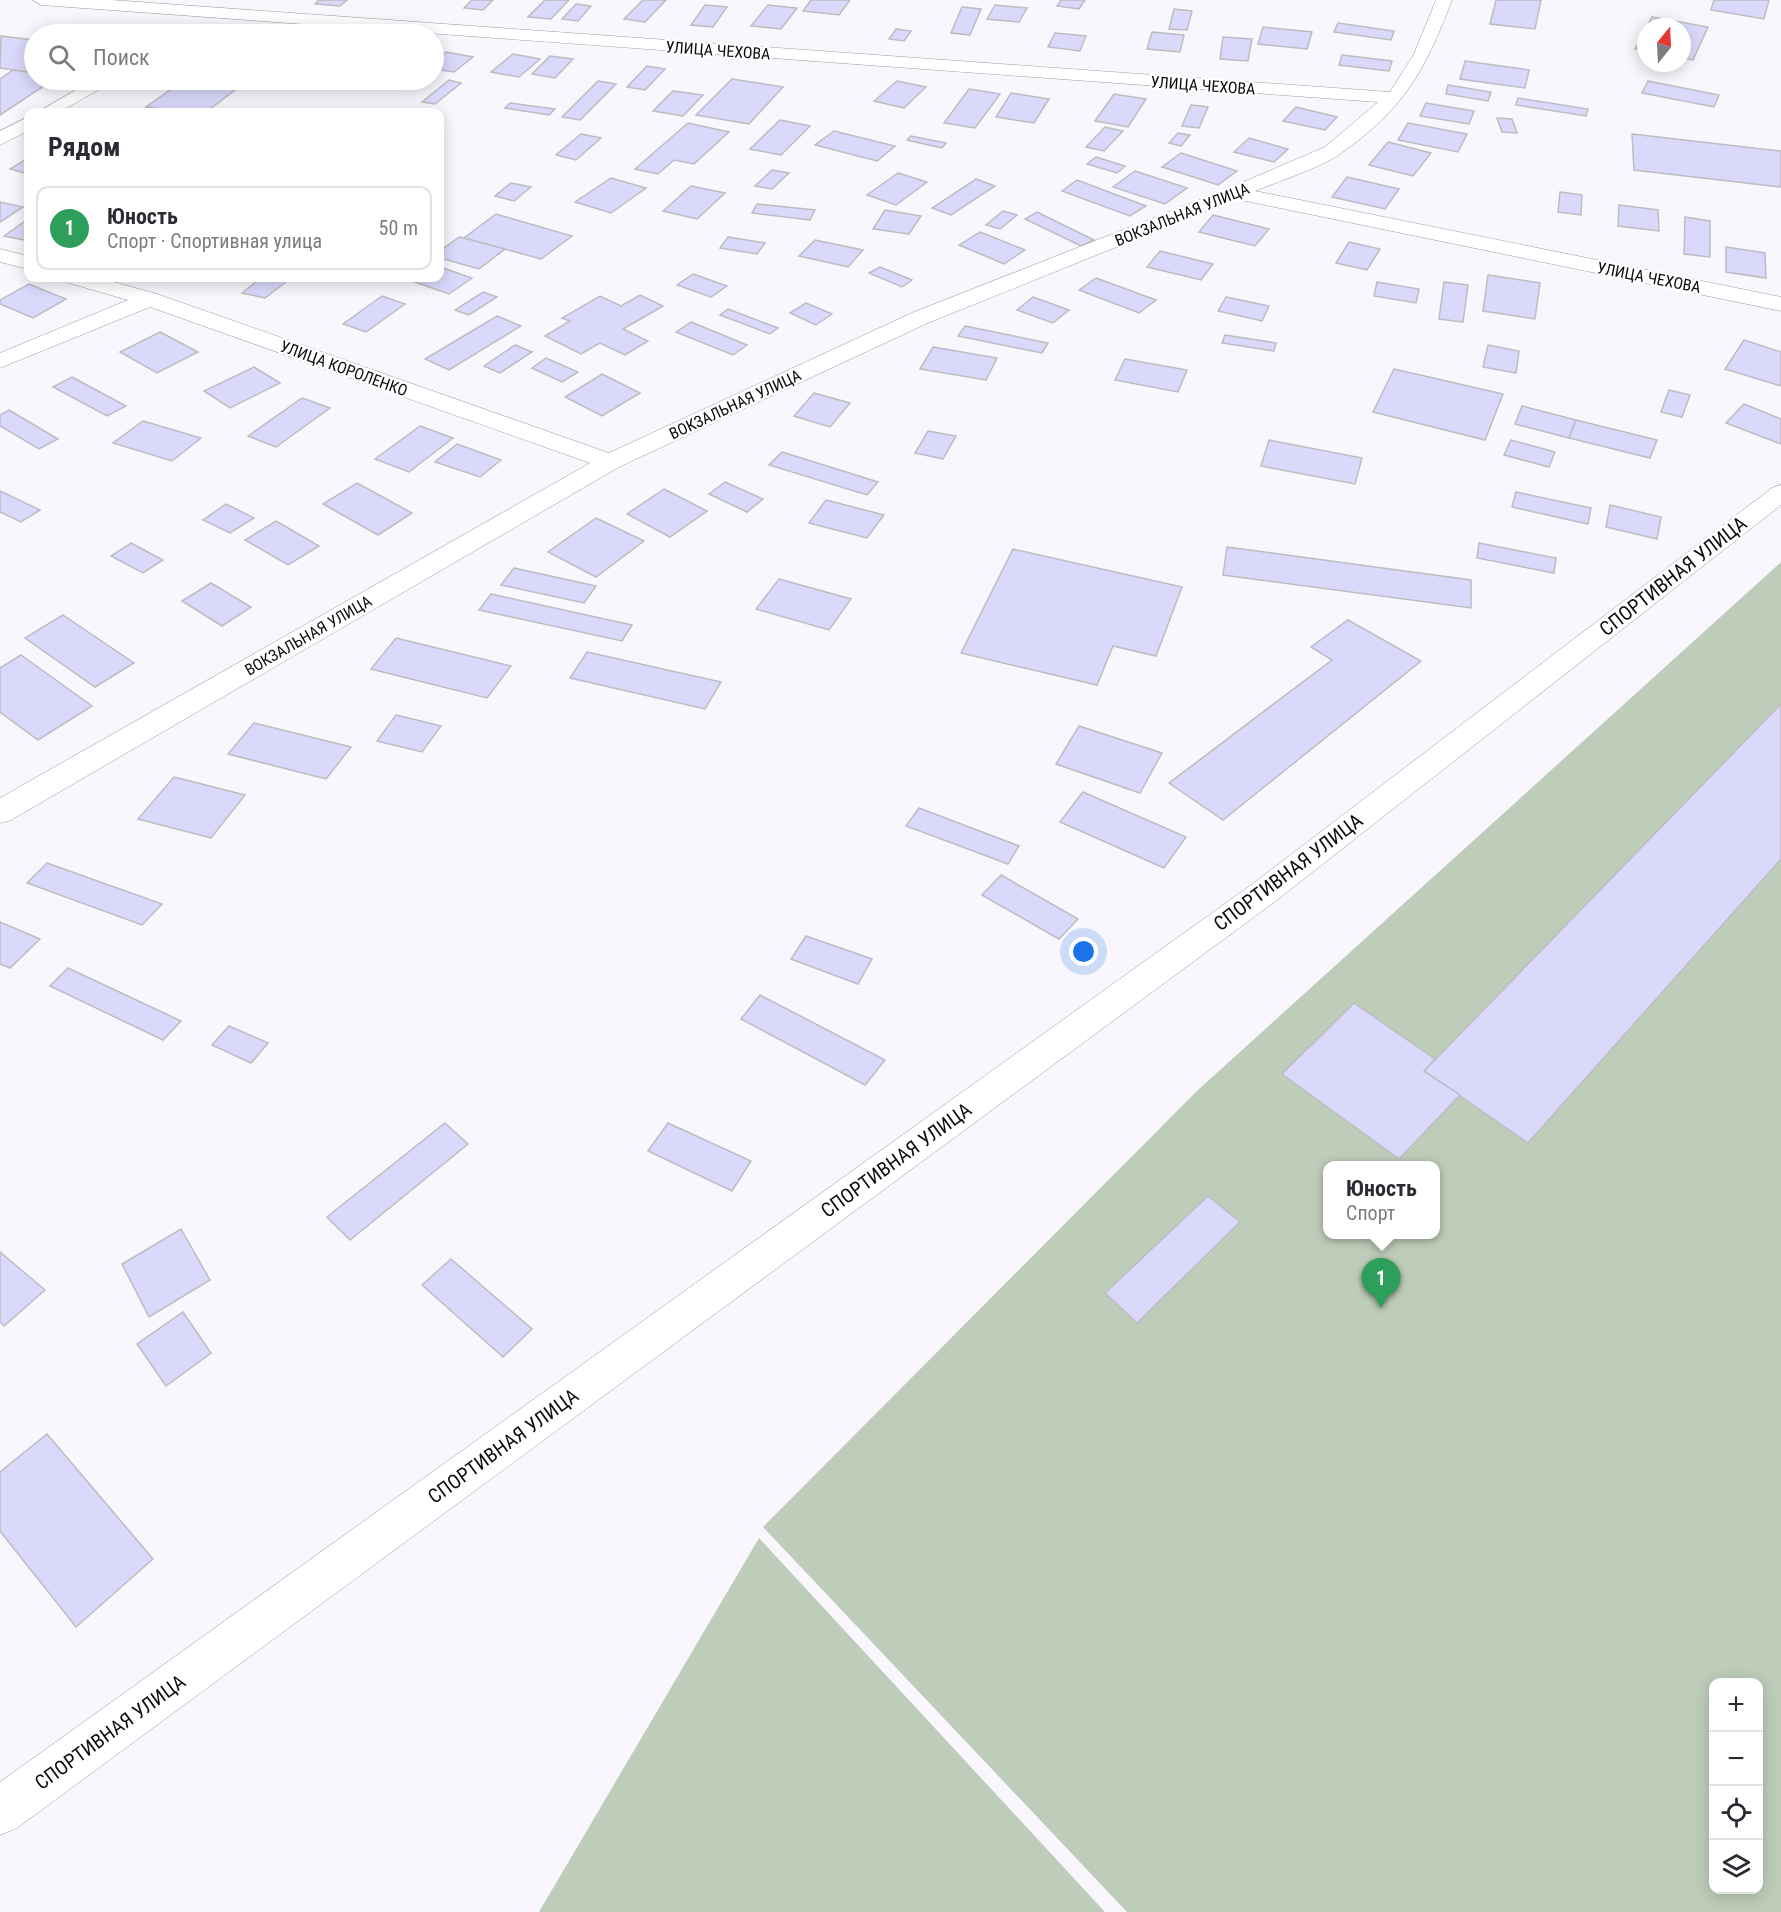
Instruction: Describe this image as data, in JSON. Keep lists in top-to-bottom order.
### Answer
{
  "streets": {
    "street": [
      "УЛИЦА ЧЕХОВА",
      "ВОКЗАЛЬНАЯ УЛИЦА",
      "УЛИЦА КОРОЛЕНКО",
      "СПОРТИВНАЯ УЛИЦА"
    ]
  },
  "crossings": [
    ["УЛИЦА ЧЕХОВА", "ВОКЗАЛЬНАЯ УЛИЦА"],
    ["ВОКЗАЛЬНАЯ УЛИЦА", "УЛИЦА КОРОЛЕНКО"]
  ],
  "north": "top",
  "page": {
    "search": "Поиск",
    "heading": "Рядом",
    "list": [
      {
        "mark": "1",
        "name": "Юность",
        "note": "Спорт · Спортивная улица",
        "value": "50 m"
      }
    ],
    "popup": ["Юность", "Спорт"],
    "pins": "1",
    "map_buttons": ["+", "−"]
  }
}
